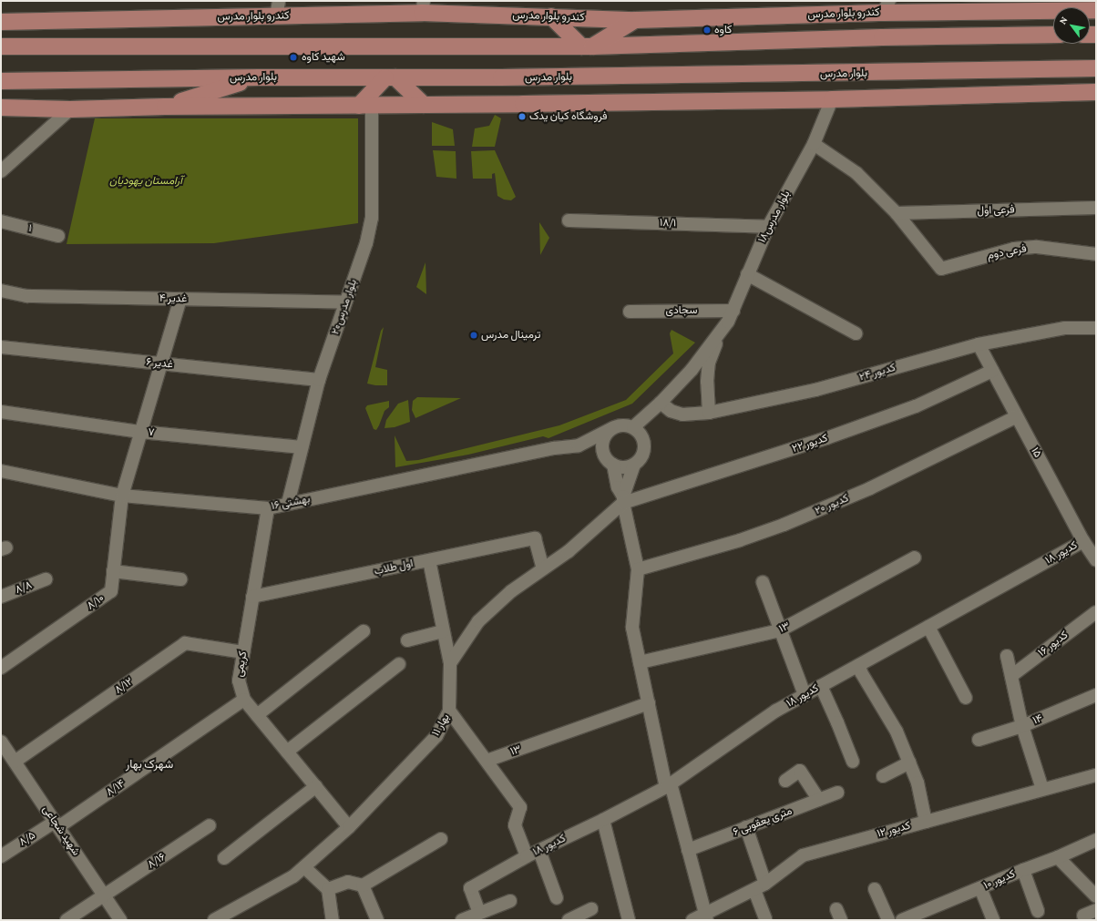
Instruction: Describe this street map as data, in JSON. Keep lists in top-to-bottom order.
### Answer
{
  "streets": {
    "main road": ["کندرو بلوار مدرس", "بلوار مدرس"],
    "street": [
      "فرعی اول",
      "بلوار مدرس۱۸",
      "۱۸/۱",
      "۱",
      "فرعی دوم",
      "غدیر ۴",
      "بلوار مدرس۲۰",
      "سجادی",
      "غدیر ۶",
      "کدیور ۲۴",
      "۷",
      "کدیور ۲۲",
      "۱۵",
      "۱۶ بهشتی",
      "کدیور ۲۰",
      "کدیور ۱۸",
      "اول طلاب",
      "۸/۸",
      "۸/۱۰",
      "۱۳",
      "کدیور ۱۶",
      "کریمی",
      "۸/۱۲",
      "۱۴",
      "بهار ۱۱",
      "۸/۱۴",
      "۶ متری یعقوبی",
      "کدیور ۱۲",
      "شهید شجاعی",
      "۸/۵",
      "۸/۱۶",
      "کدیور ۱۰"
    ]
  },
  "crossings": [
    ["فرعی اول", "فرعی دوم"],
    ["بلوار مدرس۱۸", "۱۸/۱"],
    ["بلوار مدرس۱۸", "سجادی"],
    ["غدیر ۴", "بلوار مدرس۲۰"],
    ["غدیر ۴", "۸/۱۰"],
    ["بلوار مدرس۲۰", "غدیر ۶"],
    ["بلوار مدرس۲۰", "۷"],
    ["بلوار مدرس۲۰", "۱۶ بهشتی"],
    ["غدیر ۶", "۸/۱۰"],
    ["کدیور ۲۴", "۱۵"],
    ["۷", "۸/۱۰"],
    ["کدیور ۲۲", "۱۵"],
    ["۱۵", "کدیور ۲۰"],
    ["۱۵", "کدیور ۱۸"],
    ["۱۶ بهشتی", "۸/۱۰"],
    ["۱۶ بهشتی", "کریمی"],
    ["اول طلاب", "کریمی"],
    ["اول طلاب", "بهار ۱۱"],
    ["کریمی", "۸/۱۲"],
    ["کریمی", "بهار ۱۱"],
    ["کریمی", "۸/۱۴"],
    ["۸/۱۲", "شهید شجاعی"],
    ["۸/۱۴", "شهید شجاعی"],
    ["۸/۱۴", "۸/۵"],
    ["شهید شجاعی", "۸/۵"],
    ["شهید شجاعی", "۸/۱۶"]
  ],
  "districts": ["شهرک بهار"],
  "parks": ["آرامستان یهودیان"],
  "places": [
    "کاوه",
    "شهید کاوه",
    "فروشگاه کیان یدک",
    "ترمینال مدرس"
  ],
  "north": "top left"
}
